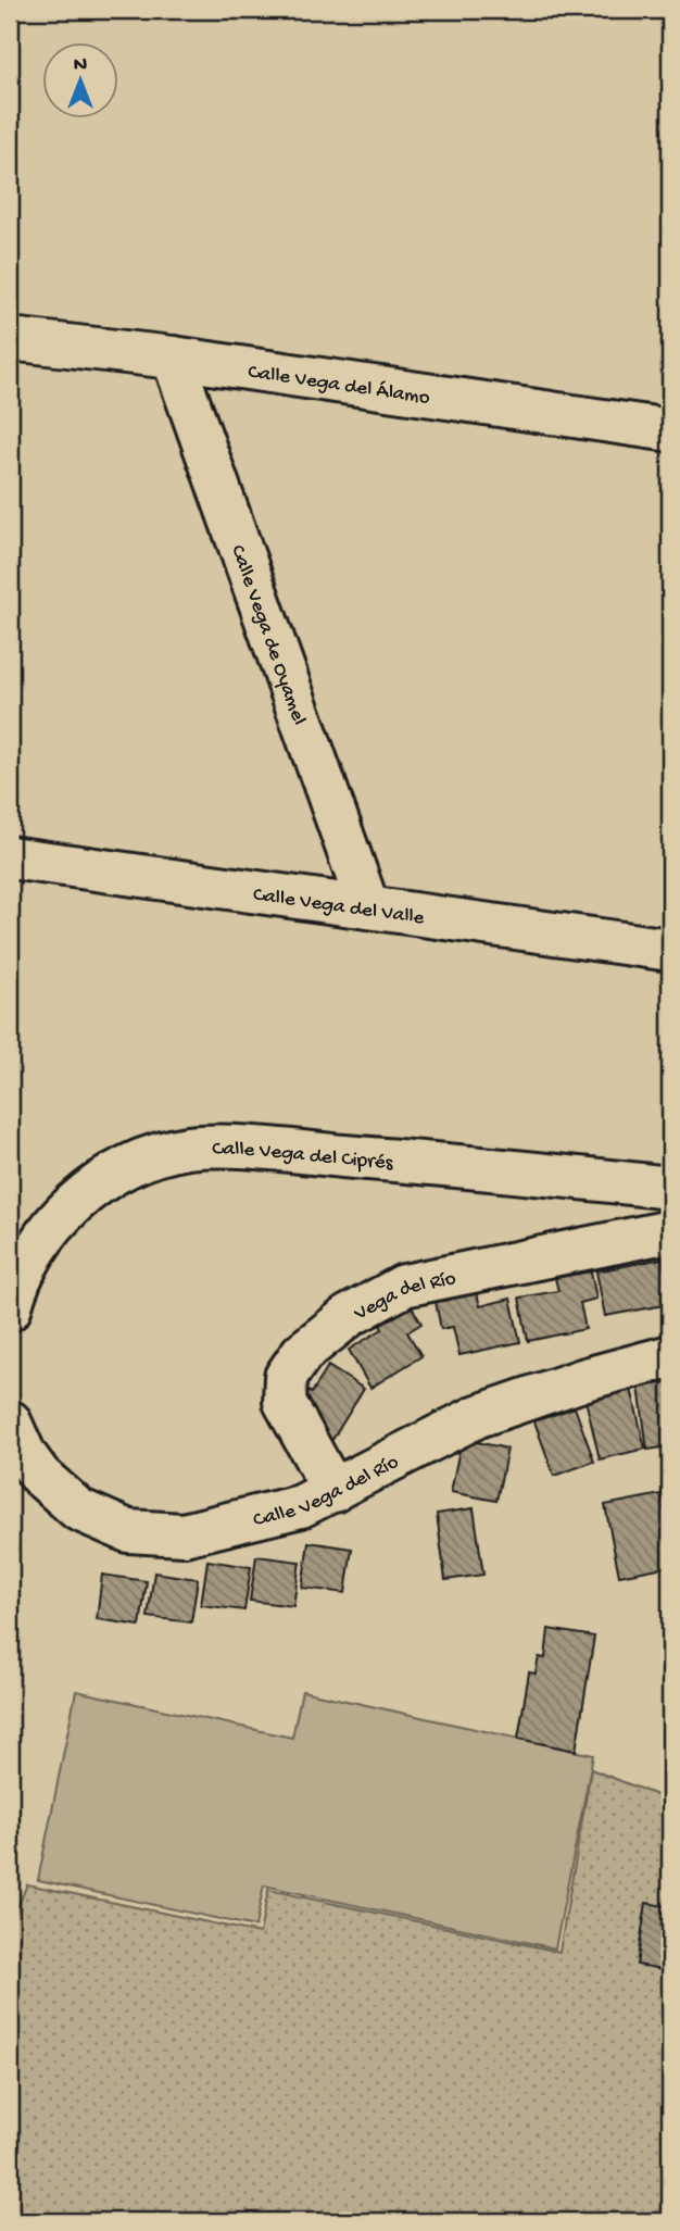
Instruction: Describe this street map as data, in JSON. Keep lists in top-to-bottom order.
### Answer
{
  "streets": {
    "street": [
      "Calle Vega del Álamo",
      "Calle Vega de Oyamel",
      "Calle Vega del Valle",
      "Calle Vega del Ciprés",
      "Vega del Río",
      "Calle Vega del Río"
    ]
  },
  "crossings": [
    ["Calle Vega del Álamo", "Calle Vega de Oyamel"],
    ["Calle Vega de Oyamel", "Calle Vega del Valle"],
    ["Vega del Río", "Calle Vega del Río"]
  ],
  "north": "top"
}
